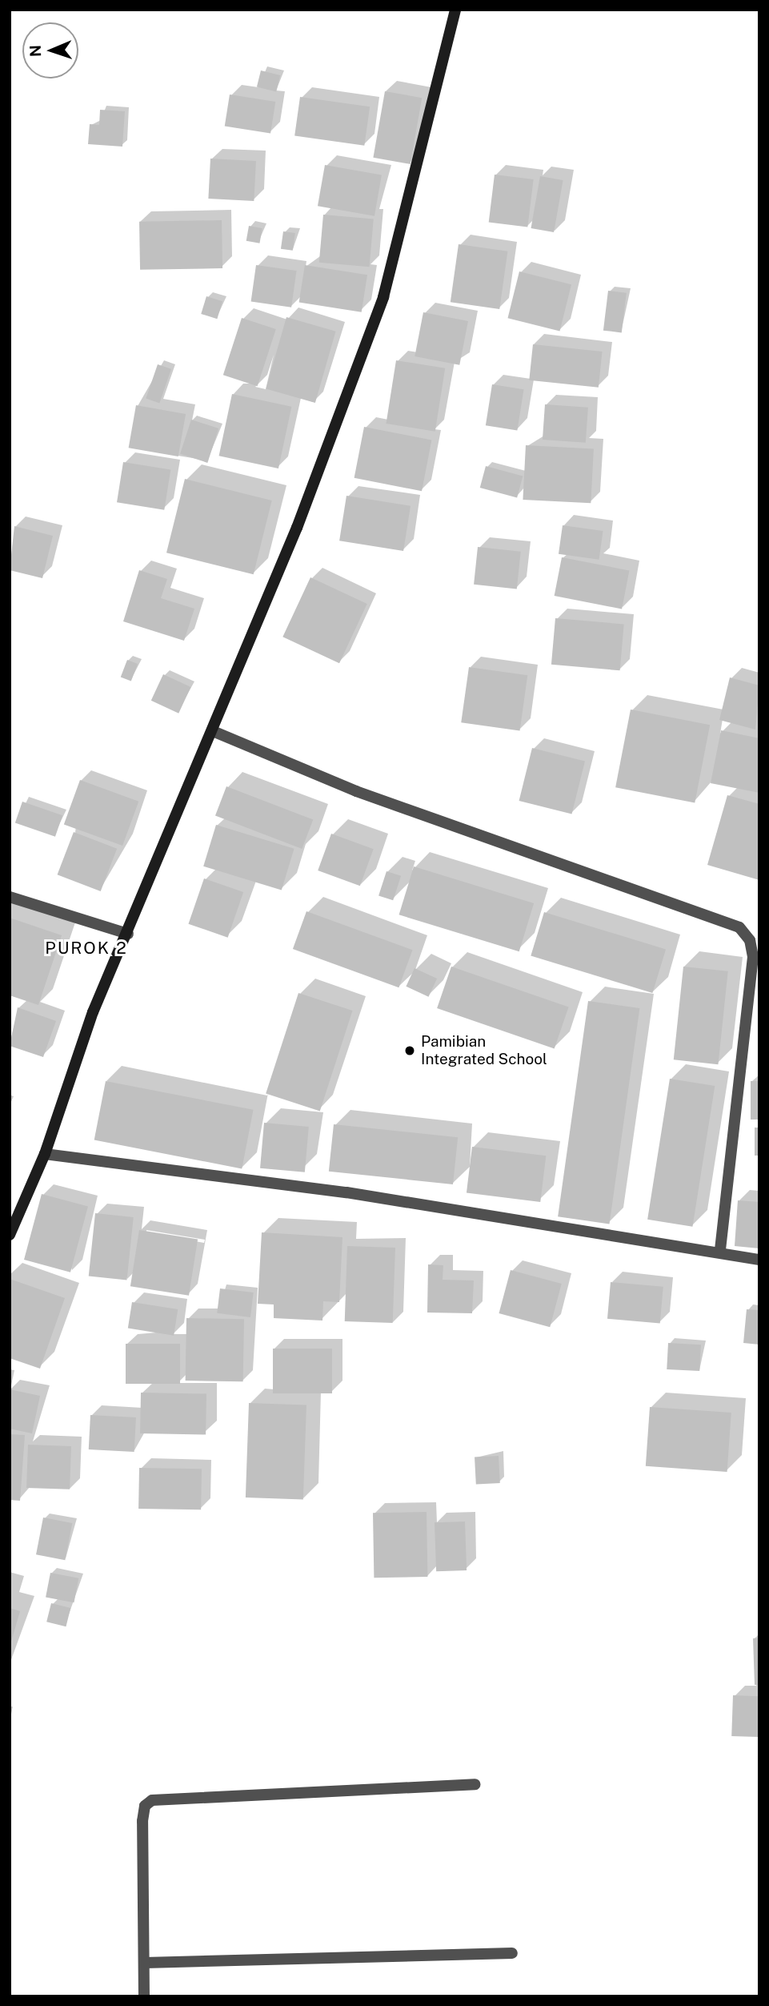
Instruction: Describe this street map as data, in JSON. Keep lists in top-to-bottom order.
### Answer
{
  "districts": ["PUROK 2"],
  "places": ["Pamibian Integrated School"],
  "north": "left"
}
